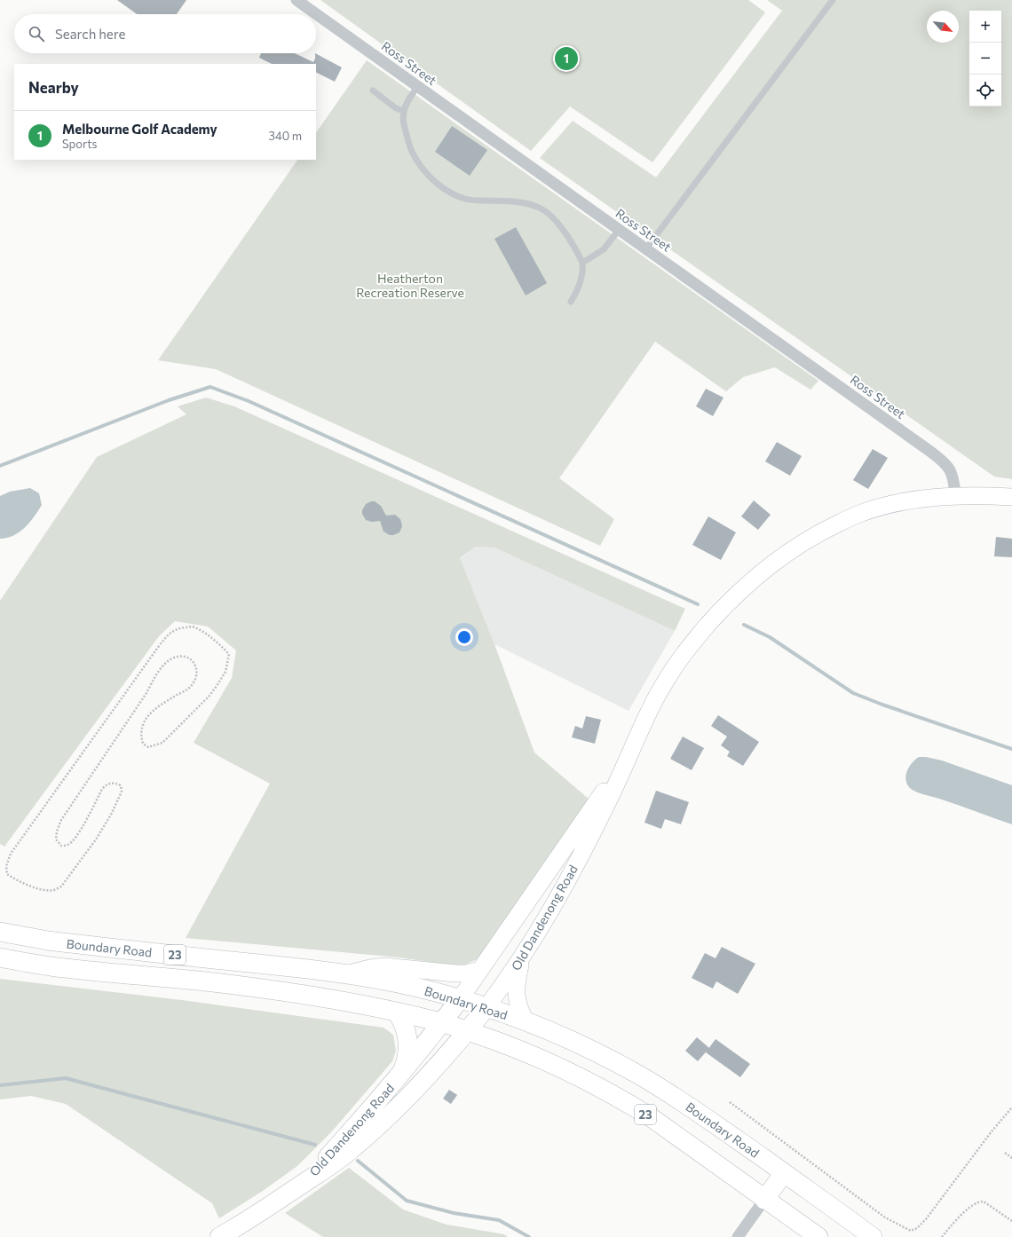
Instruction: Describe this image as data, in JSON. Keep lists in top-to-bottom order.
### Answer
{
  "streets": {
    "main road": ["Old Dandenong Road", "Boundary Road", "23"],
    "street": ["Ross Street"]
  },
  "crossings": [
    ["Ross Street", "Old Dandenong Road"],
    ["Old Dandenong Road", "Boundary Road"]
  ],
  "parks": ["Heatherton Recreation Reserve"],
  "north": "bottom right",
  "page": {
    "map_buttons": ["+", "−"],
    "search": "Search here",
    "pins": "1",
    "heading": "Nearby",
    "list": [
      {
        "mark": "1",
        "name": "Melbourne Golf Academy",
        "note": "Sports",
        "value": "340 m"
      }
    ]
  }
}
